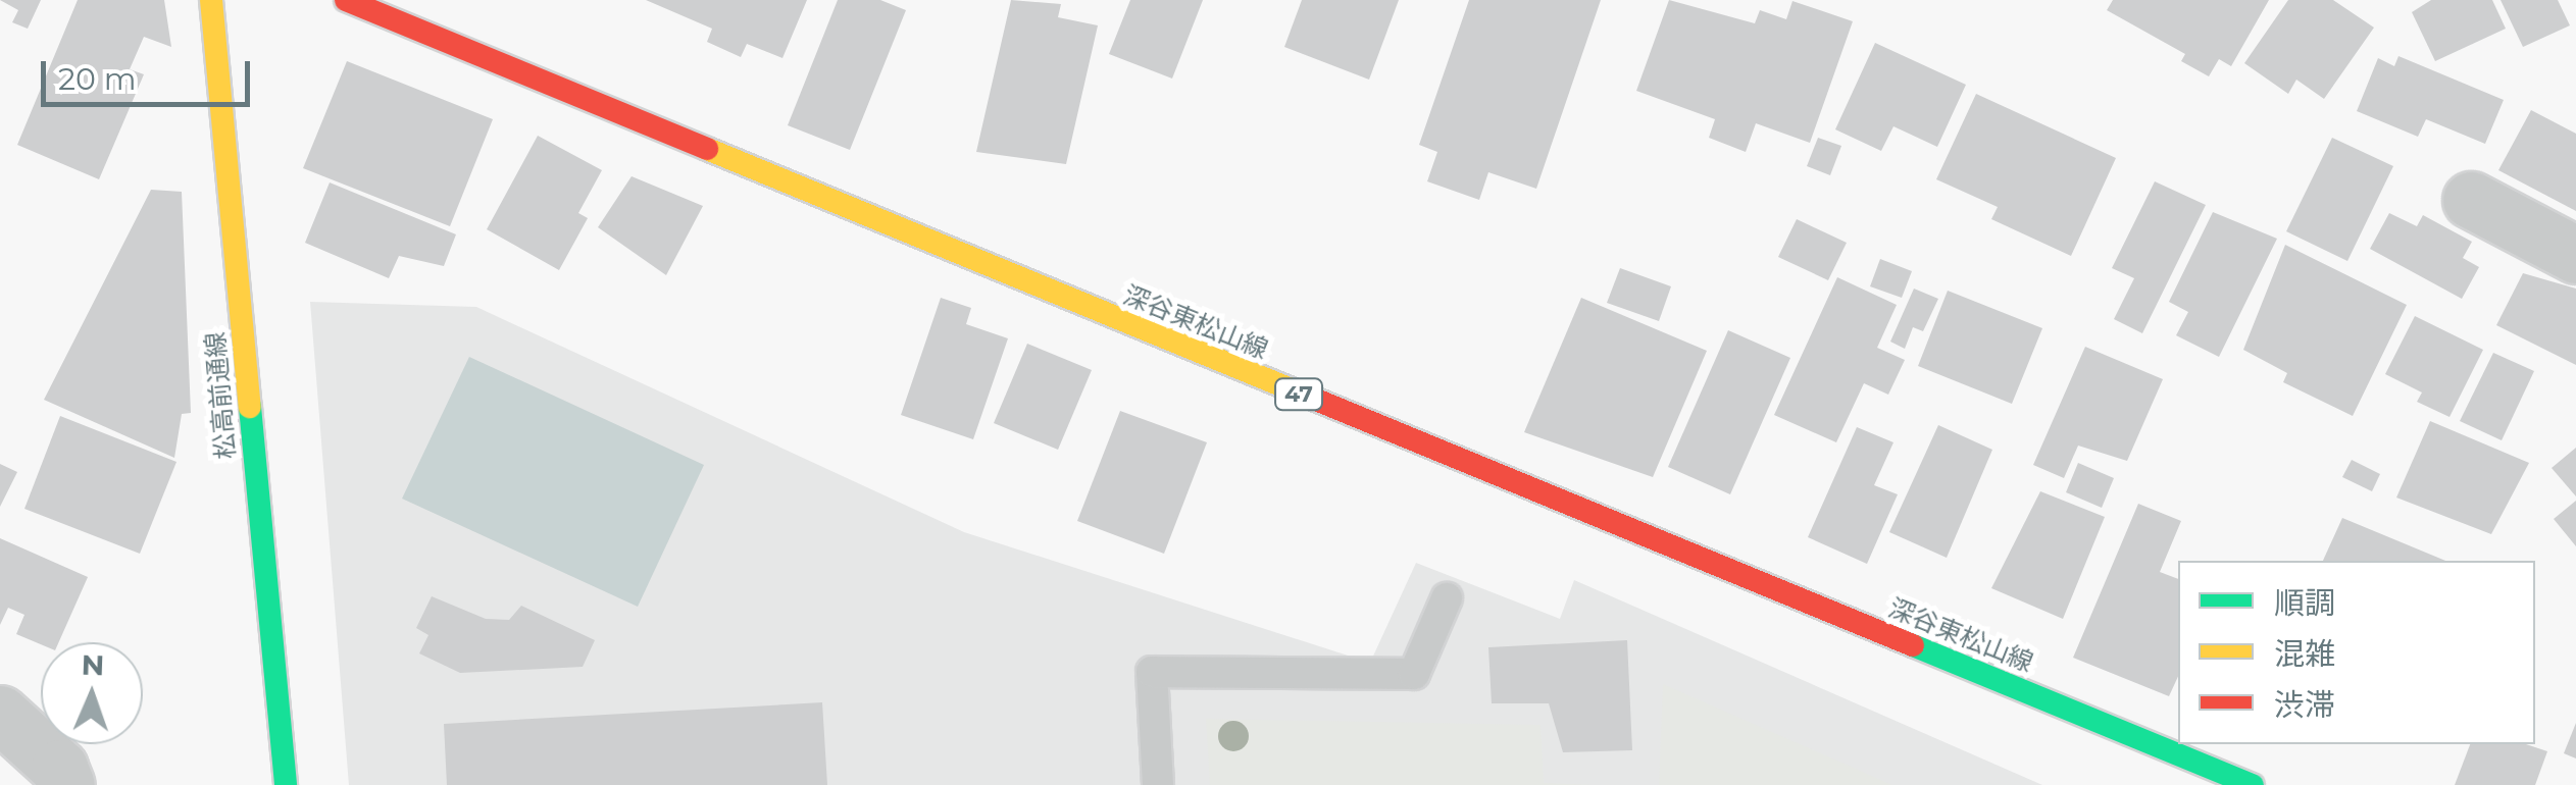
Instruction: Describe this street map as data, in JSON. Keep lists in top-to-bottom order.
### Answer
{
  "streets": {
    "main road": ["深谷東松山線", "47", "松高前通線"]
  },
  "legend": ["順調", "混雑", "渋滞"],
  "scale_bar": "20 m",
  "north": "top"
}
